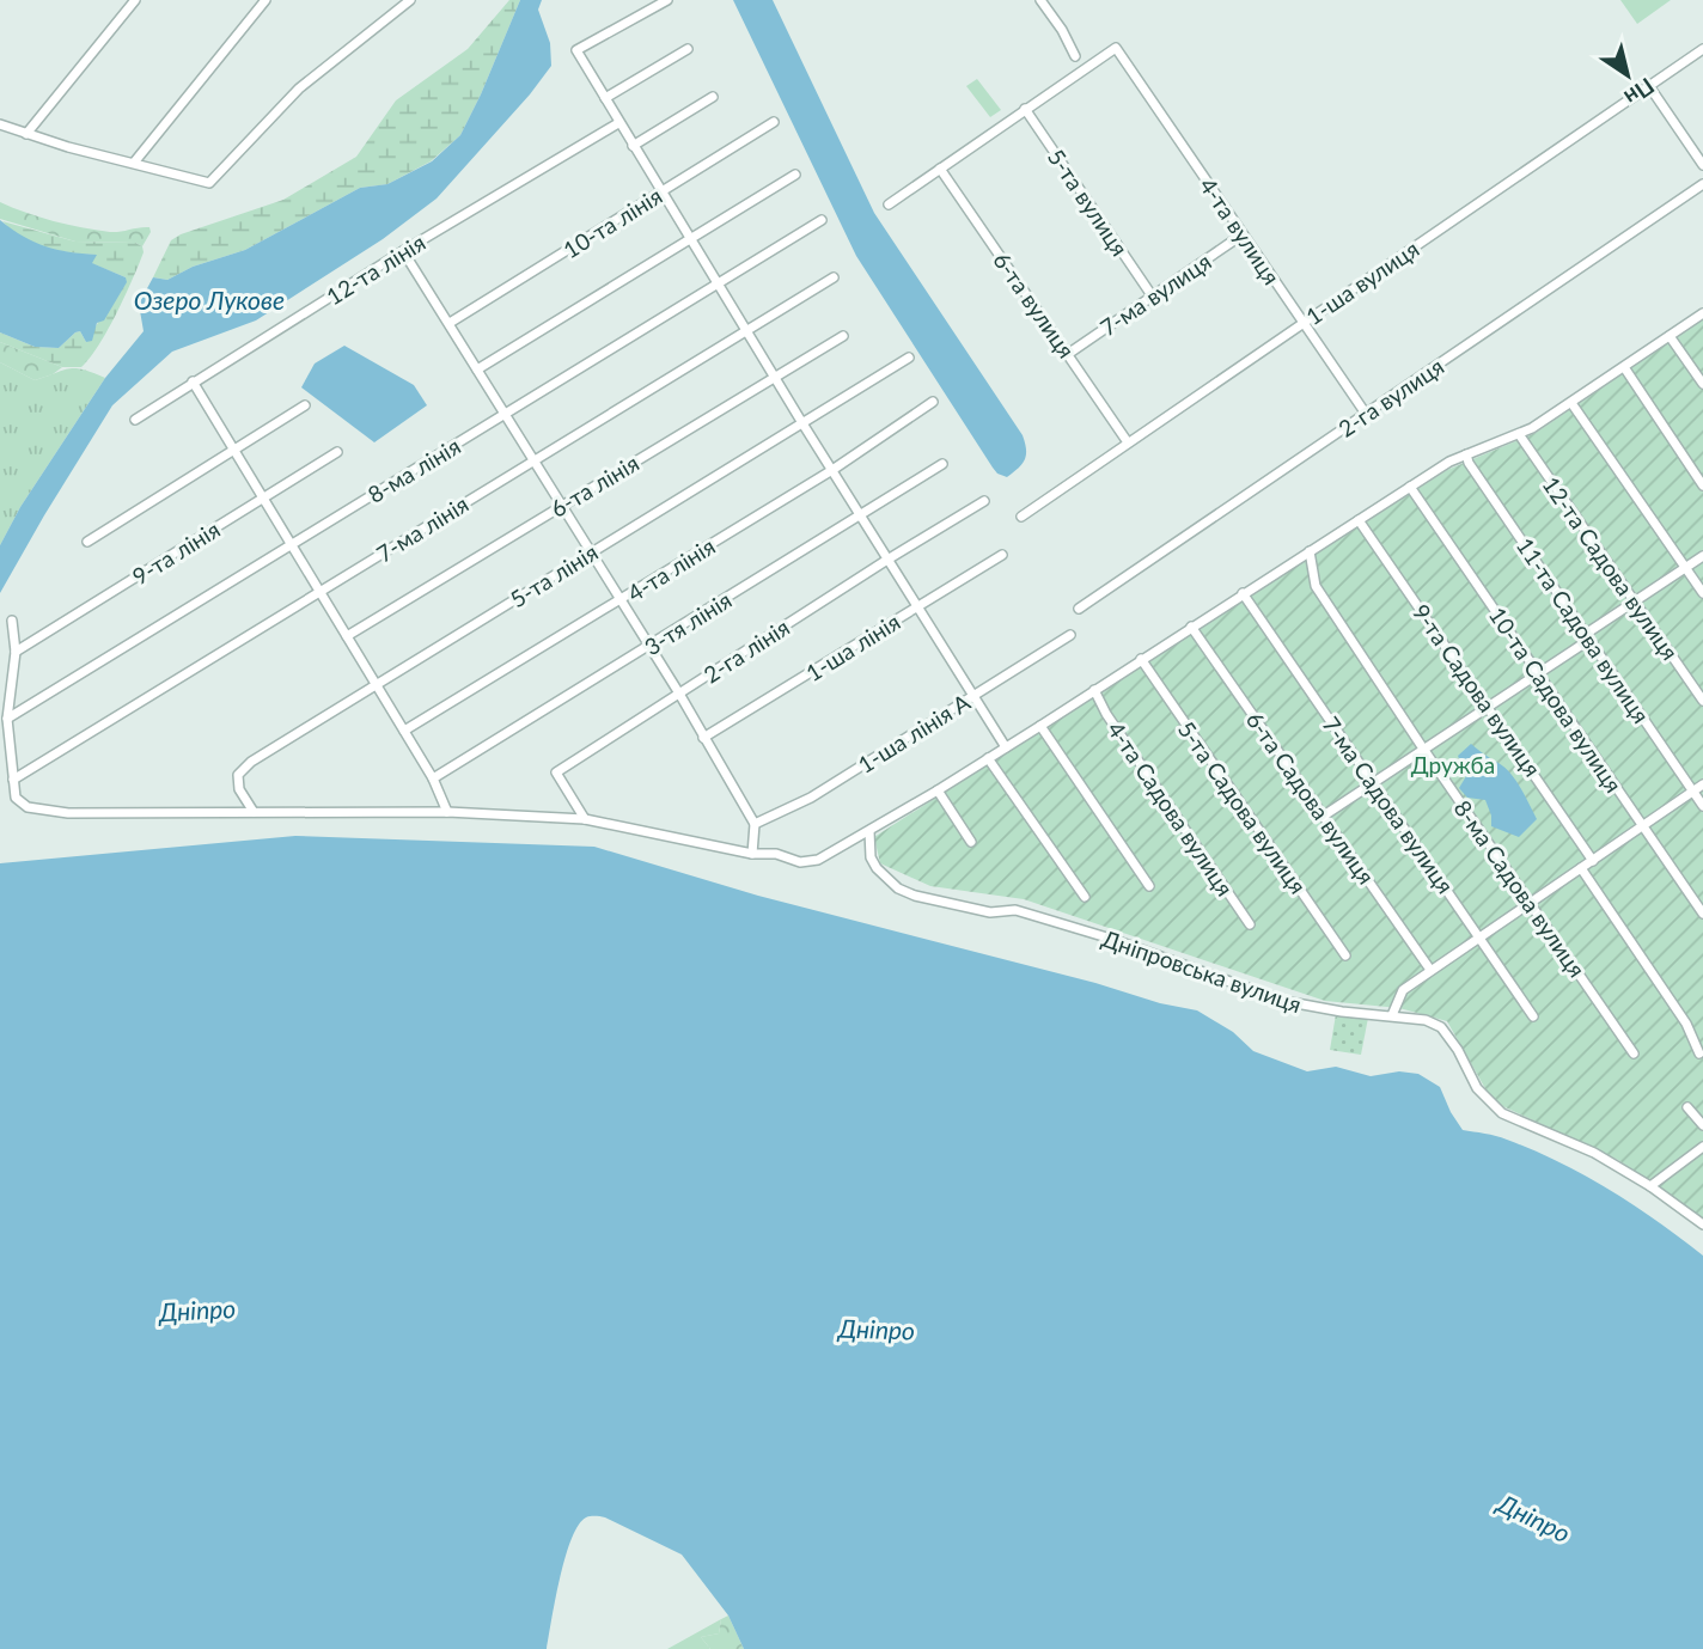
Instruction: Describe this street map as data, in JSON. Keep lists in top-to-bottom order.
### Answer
{
  "streets": {
    "street": [
      "5-та вулиця",
      "10-та лінія",
      "4-та вулиця",
      "12-та лінія",
      "1-ша вулиця",
      "7-ма вулиця",
      "6-та вулиця",
      "2-га вулиця",
      "8-ма лінія",
      "6-та лінія",
      "7-ма лінія",
      "9-та лінія",
      "12-та Садова вулиця",
      "4-та лінія",
      "5-та лінія",
      "3-тя лінія",
      "11-та Садова вулиця",
      "1-ша лінія",
      "2-га лінія",
      "9-та Садова вулиця",
      "10-та Садова вулиця",
      "1-ша лінія А",
      "6-та Садова вулиця",
      "7-ма Садова вулиця",
      "5-та Садова вулиця",
      "4-та Садова вулиця",
      "8-ма Садова вулиця",
      "Дніпровська вулиця"
    ]
  },
  "crossings": [
    ["5-та вулиця", "4-та вулиця"],
    ["5-та вулиця", "7-ма вулиця"],
    ["4-та вулиця", "1-ша вулиця"],
    ["4-та вулиця", "7-ма вулиця"],
    ["4-та вулиця", "2-га вулиця"],
    ["1-ша вулиця", "6-та вулиця"],
    ["7-ма вулиця", "6-та вулиця"]
  ],
  "water": ["Озеро Лукове", "Дніпро"],
  "parks": ["Дружба"],
  "north": "bottom right"
}
